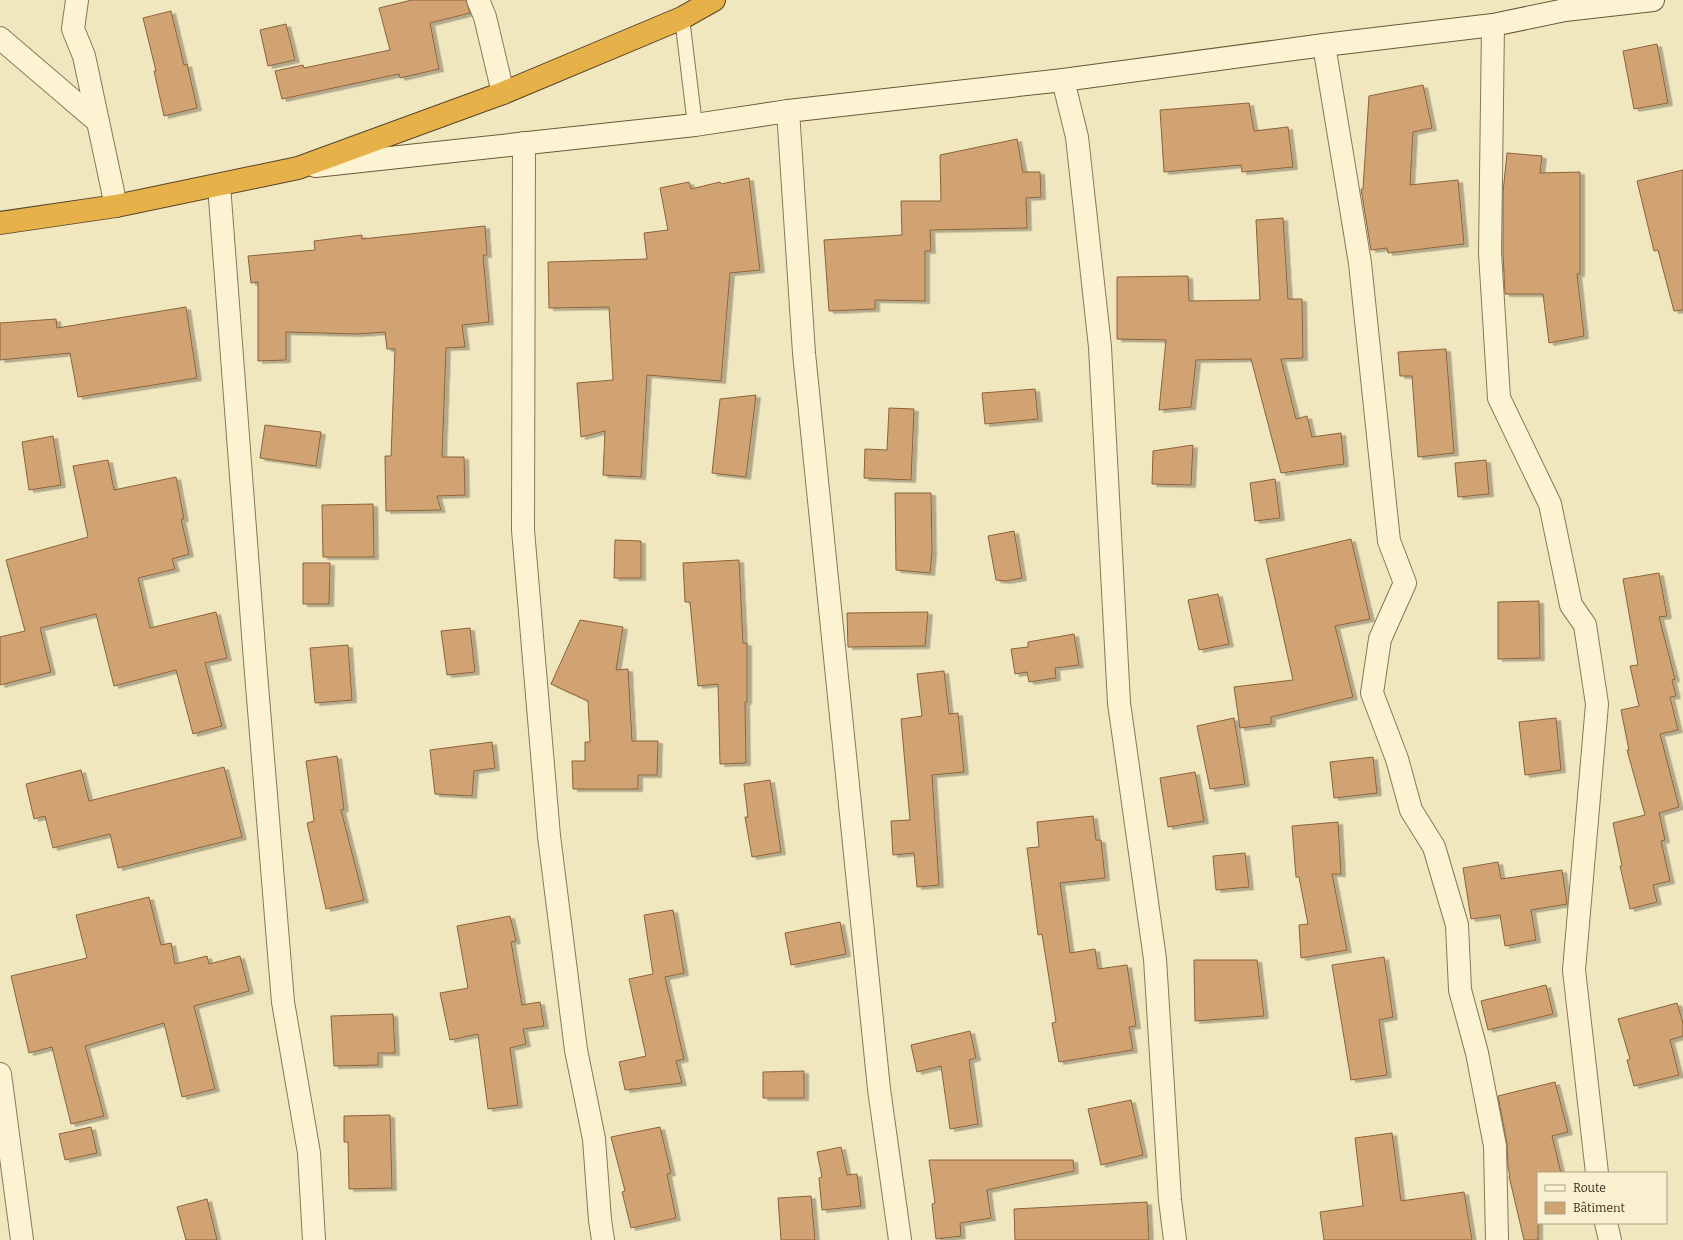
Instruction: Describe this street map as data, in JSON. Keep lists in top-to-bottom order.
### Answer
{
  "legend": ["Route", "Bâtiment"]
}
